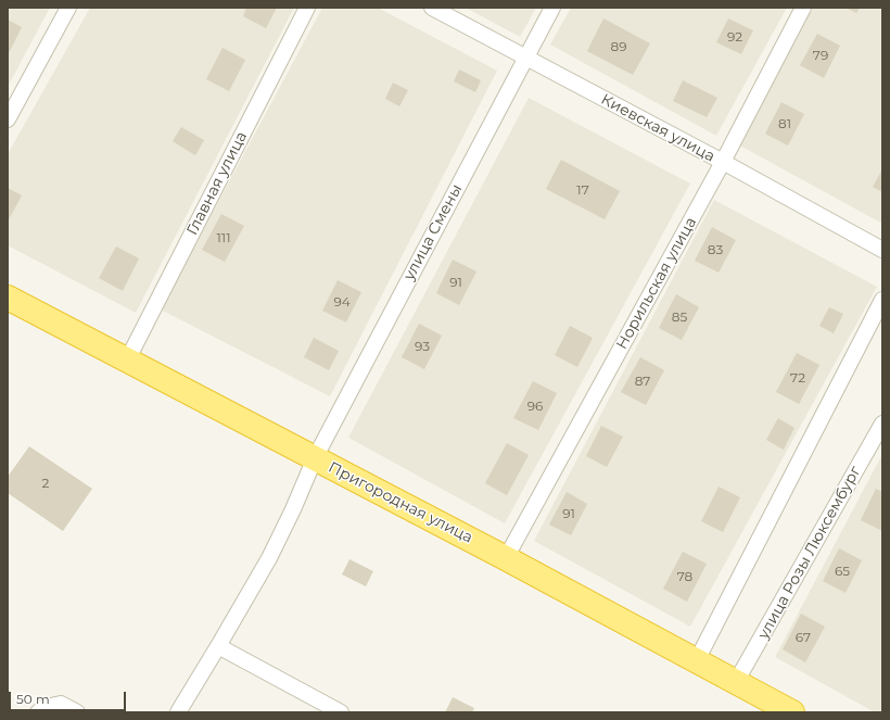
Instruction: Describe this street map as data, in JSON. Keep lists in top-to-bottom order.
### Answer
{
  "streets": {
    "highway": ["Пригородная улица"],
    "street": [
      "Киевская улица",
      "Главная улица",
      "улица Смены",
      "Норильская улица",
      "улица Розы Люксембург"
    ]
  },
  "crossings": [
    ["Киевская улица", "улица Смены"],
    ["Киевская улица", "Норильская улица"],
    ["Главная улица", "Пригородная улица"],
    ["улица Смены", "Пригородная улица"],
    ["Норильская улица", "Пригородная улица"],
    ["Пригородная улица", "улица Розы Люксембург"]
  ],
  "house_numbers": [
    "92",
    "89",
    "79",
    "81",
    "17",
    "111",
    "83",
    "91",
    "94",
    "85",
    "93",
    "72",
    "87",
    "96",
    "2",
    "91",
    "65",
    "78",
    "67"
  ],
  "scale_bar": "50 m"
}
